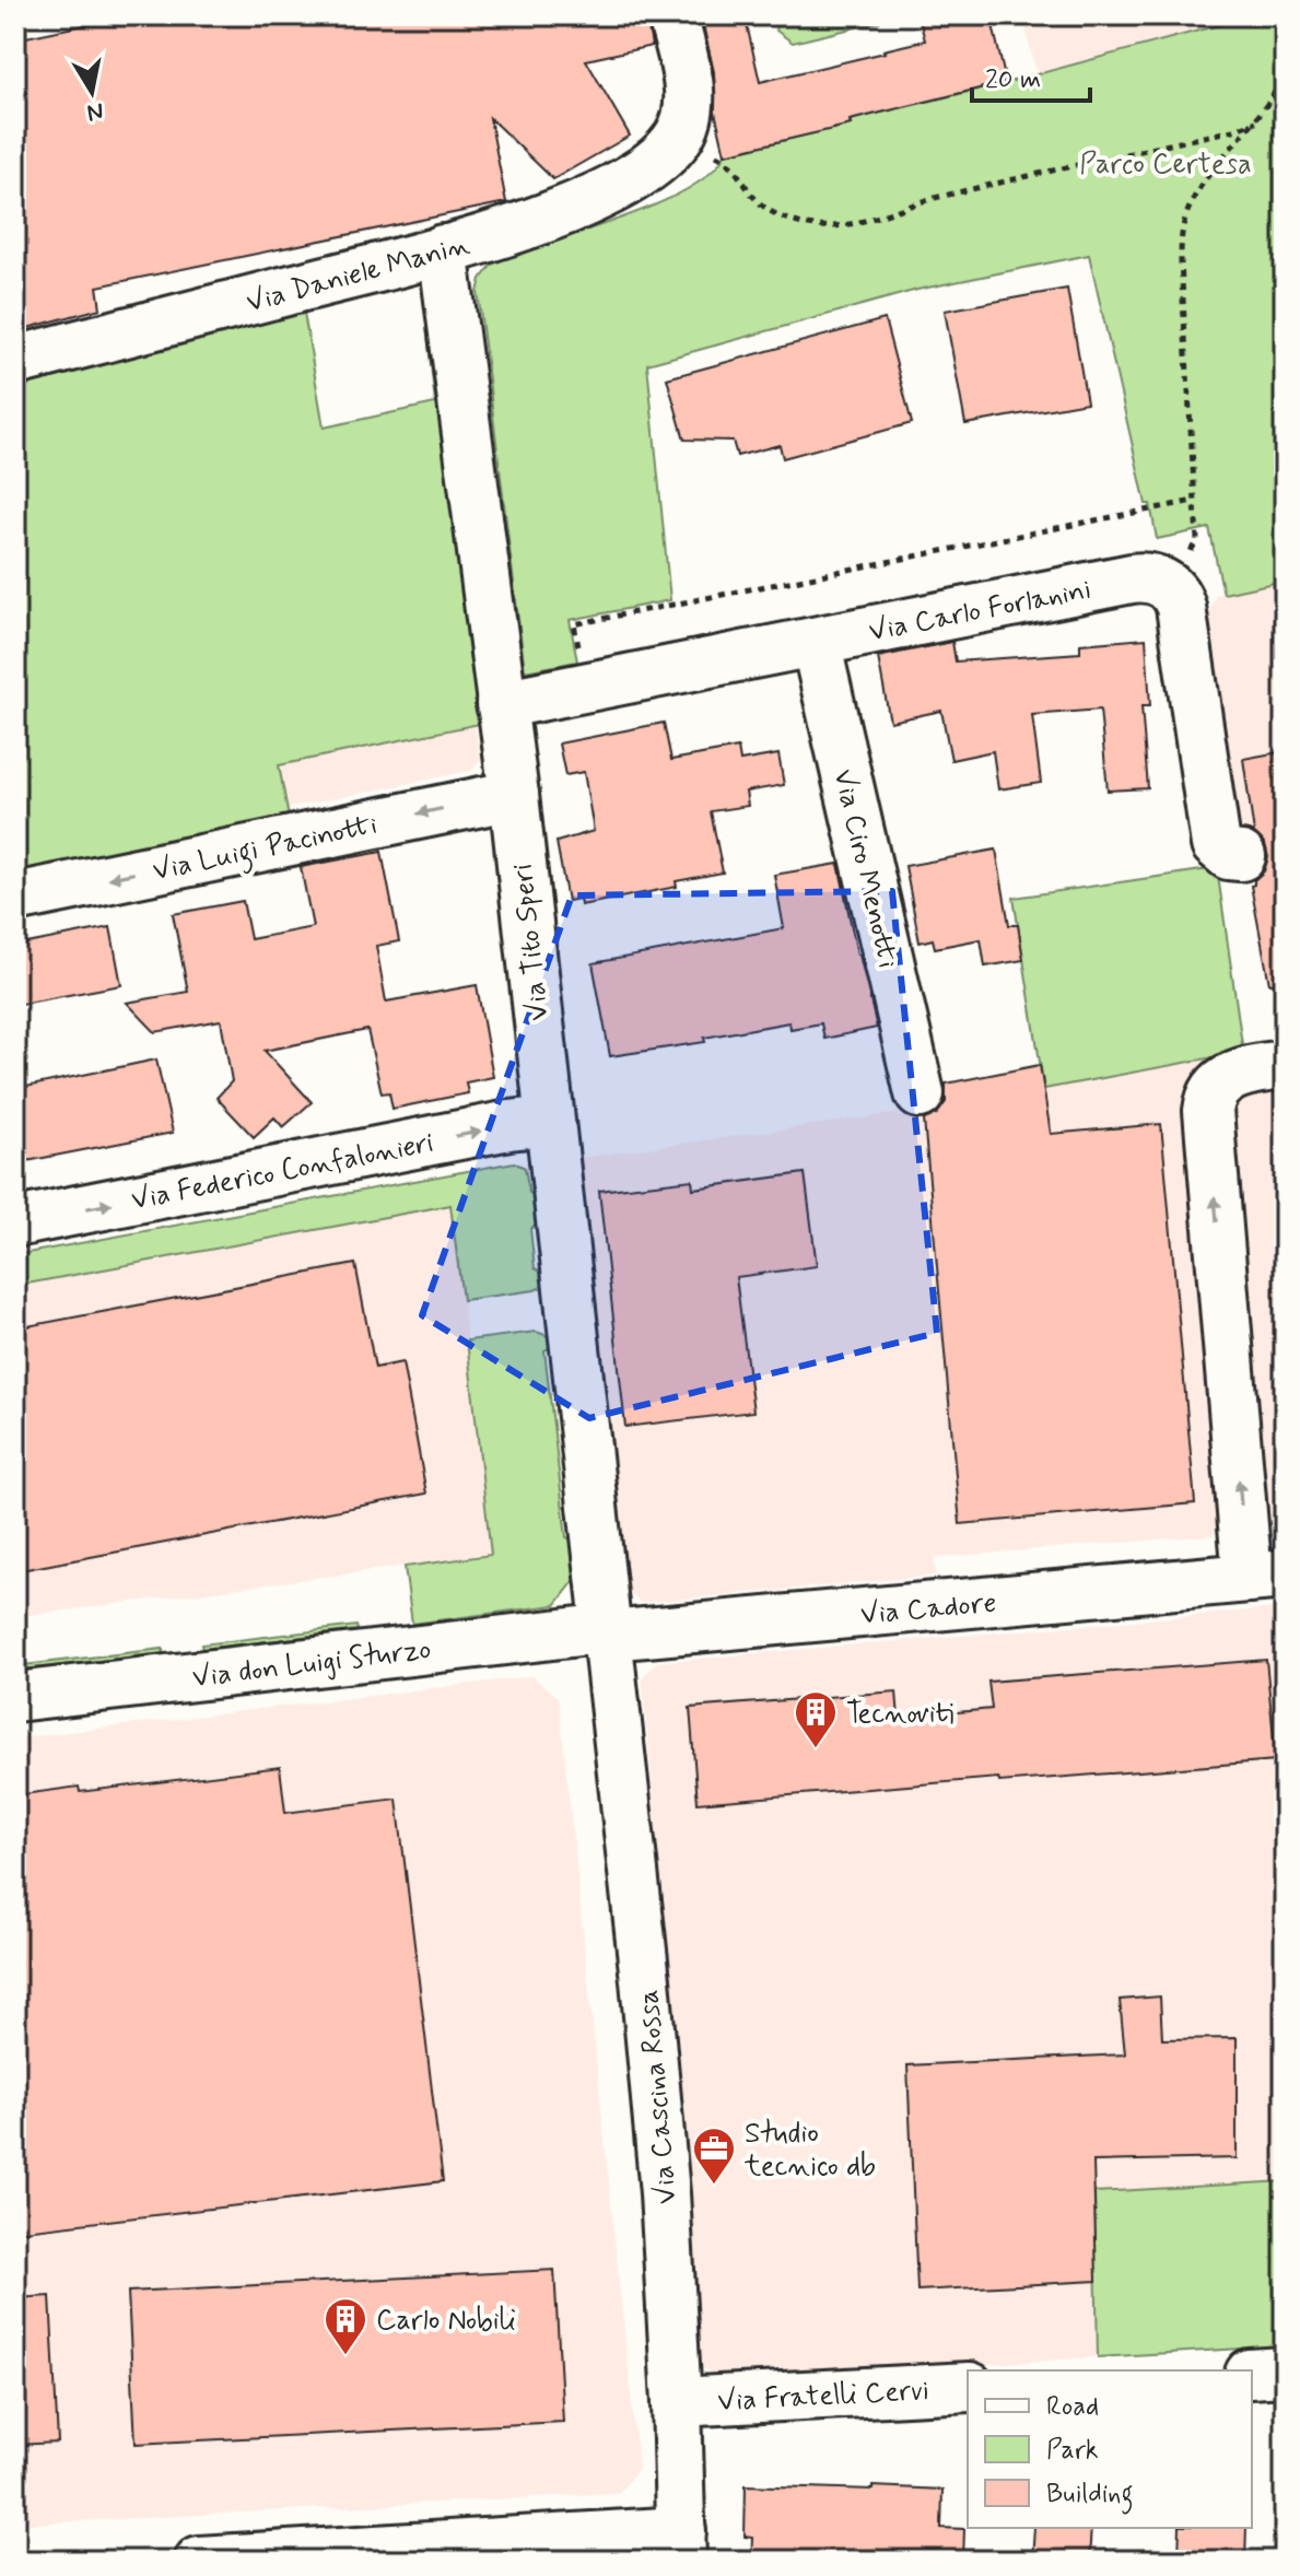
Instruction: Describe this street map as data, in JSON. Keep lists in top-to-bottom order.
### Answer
{
  "streets": {
    "street": [
      "Via Daniele Manin",
      "Via Carlo Forlanini",
      "Via Luigi Pacinotti",
      "Via Ciro Menotti",
      "Via Tito Speri",
      "Via Federico Confalonieri",
      "Via Cadore",
      "Via don Luigi Sturzo",
      "Via Cascina Rossa",
      "Via Fratelli Cervi"
    ]
  },
  "crossings": [
    ["Via Daniele Manin", "Via Tito Speri"],
    ["Via Carlo Forlanini", "Via Ciro Menotti"],
    ["Via Carlo Forlanini", "Via Tito Speri"],
    ["Via Luigi Pacinotti", "Via Tito Speri"],
    ["Via Tito Speri", "Via Federico Confalonieri"],
    ["Via Tito Speri", "Via Cadore"],
    ["Via Tito Speri", "Via don Luigi Sturzo"],
    ["Via Tito Speri", "Via Cascina Rossa"],
    ["Via Cadore", "Via don Luigi Sturzo"],
    ["Via Cadore", "Via Cascina Rossa"],
    ["Via don Luigi Sturzo", "Via Cascina Rossa"],
    ["Via Cascina Rossa", "Via Fratelli Cervi"]
  ],
  "one_way": ["Via Luigi Pacinotti", "Via Federico Confalonieri"],
  "parks": ["Parco Certesa"],
  "places": {
    "building": ["Tecnoviti", "Carlo Nobili"],
    "office": ["Studio tecnico db"]
  },
  "legend": ["Road", "Park", "Building"],
  "scale_bar": "20 m",
  "north": "bottom"
}
